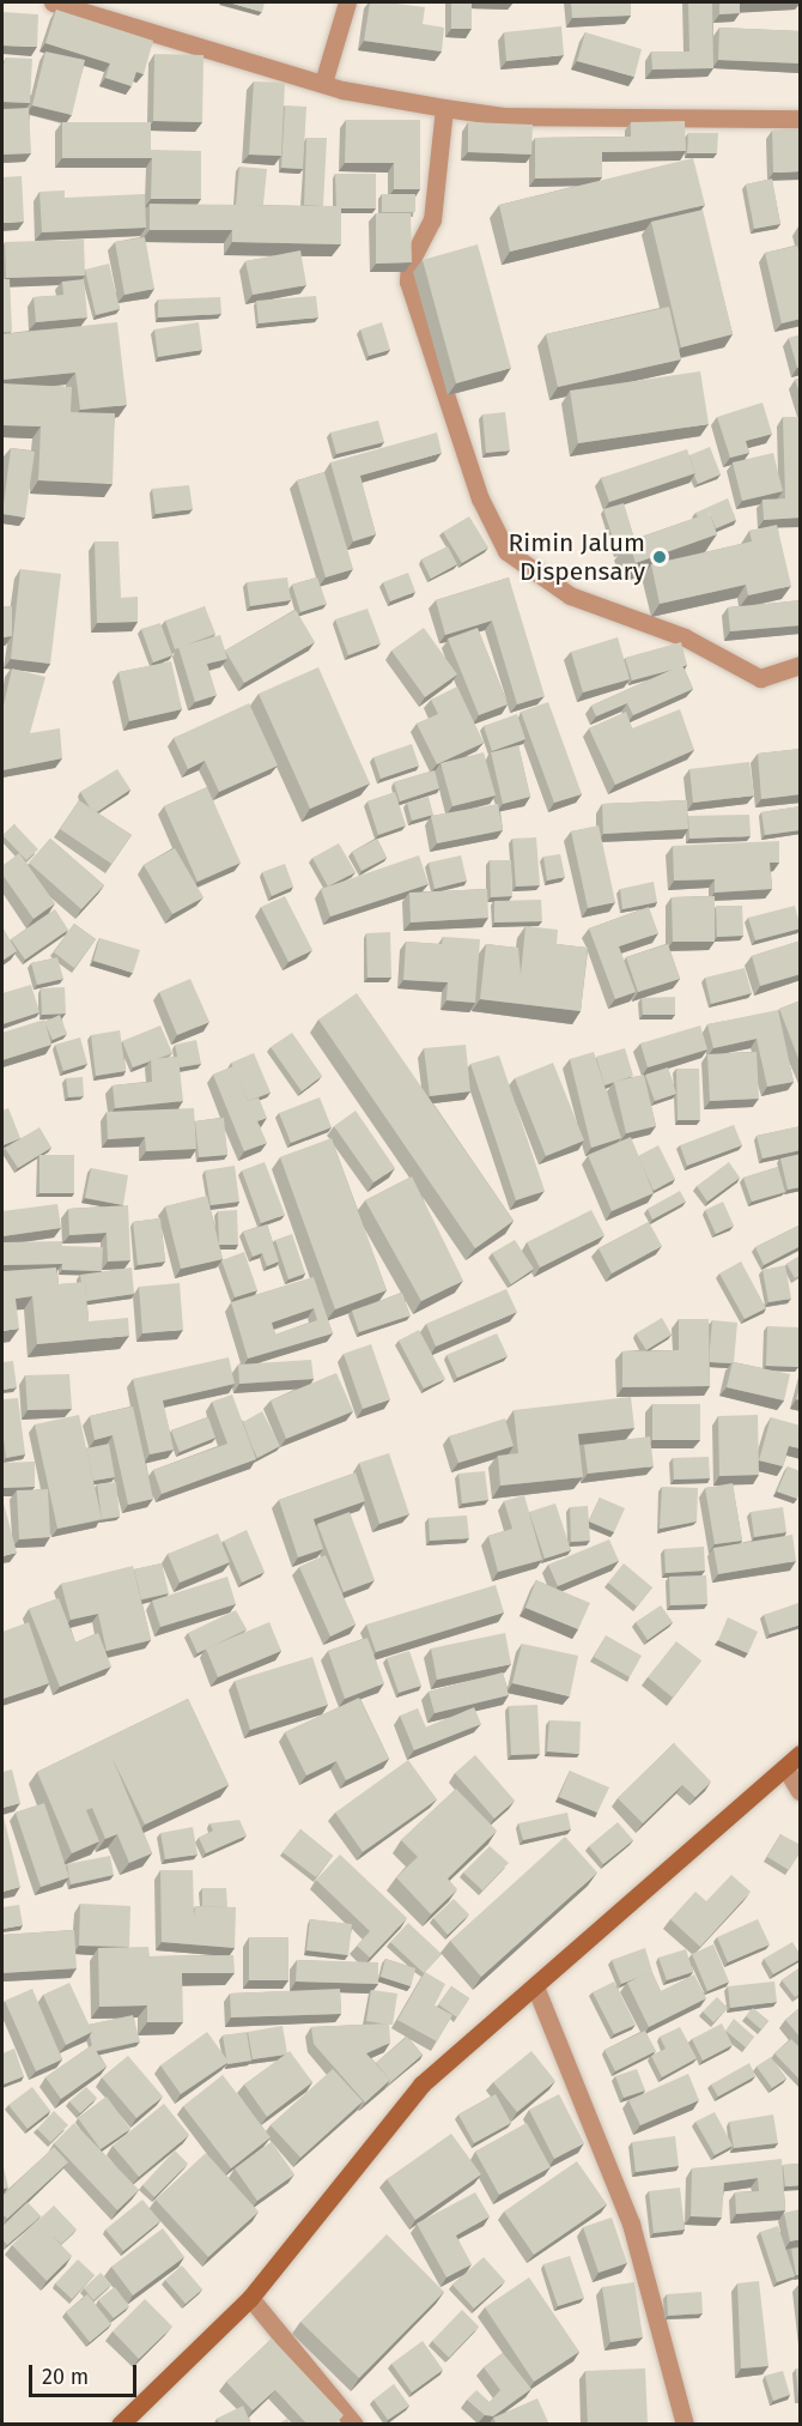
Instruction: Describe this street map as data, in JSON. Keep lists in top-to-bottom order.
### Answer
{
  "places": ["Rimin Jalum Dispensary"],
  "scale_bar": "20 m"
}
